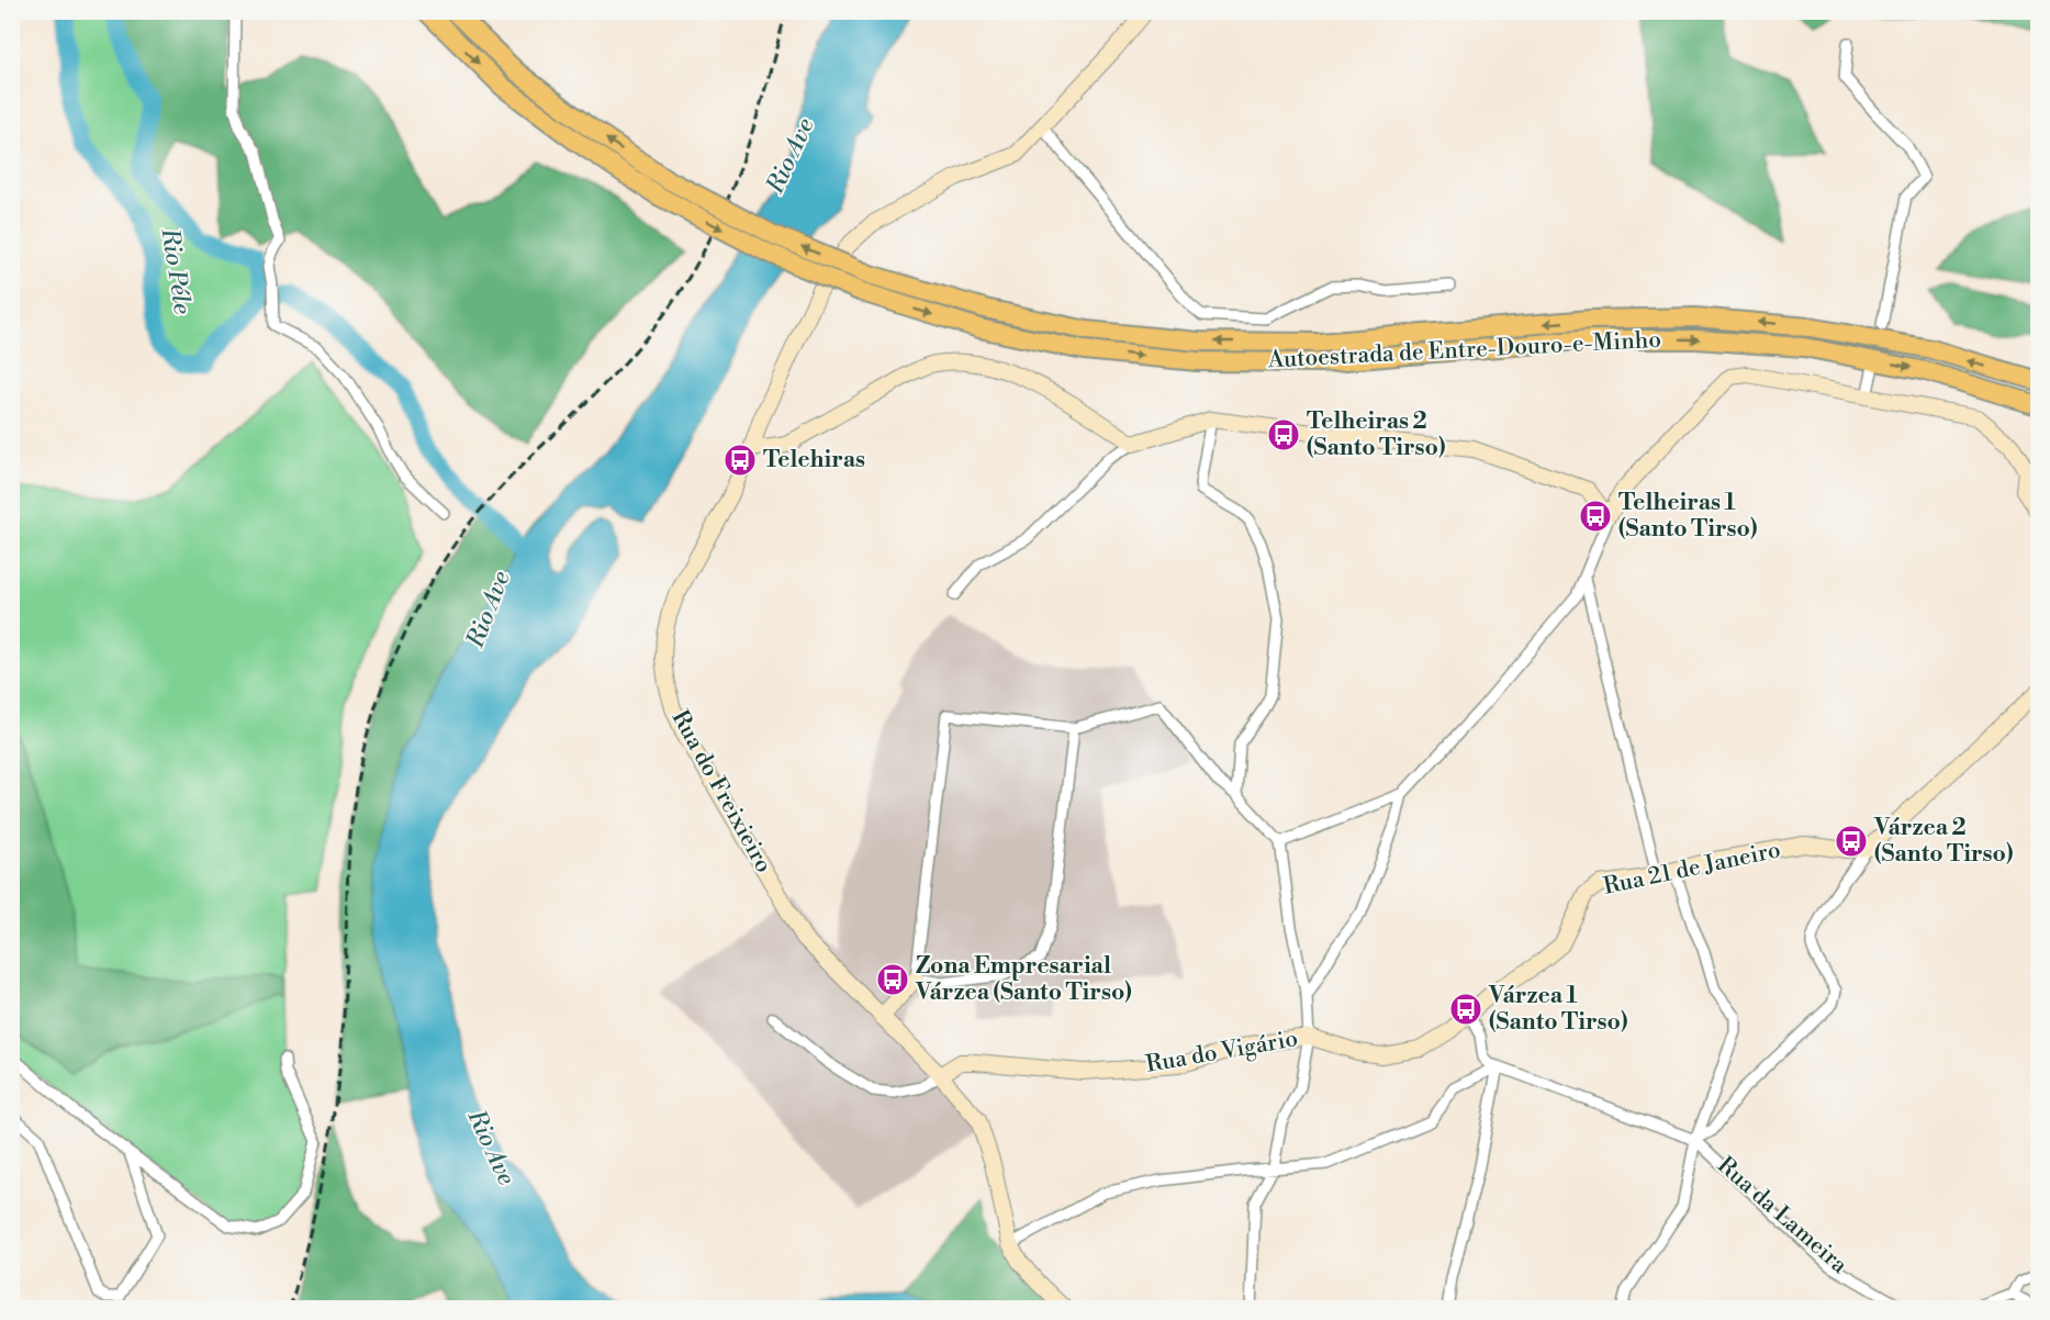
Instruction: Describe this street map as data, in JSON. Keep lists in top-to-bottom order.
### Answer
{
  "streets": {
    "highway": ["Autoestrada de Entre-Douro-e-Minho"],
    "street": [
      "Rua do Freixieiro",
      "Rua 21 de Janeiro",
      "Rua do Vigário",
      "Rua da Lameira"
    ]
  },
  "crossings": [
    ["Rua do Freixieiro", "Rua do Vigário"],
    ["Rua 21 de Janeiro", "Rua do Vigário"]
  ],
  "water": ["Rio Ave", "Rio Péle"],
  "places": {
    "bus stop": [
      "Telheiras 2 (Santo Tirso)",
      "Telehiras",
      "Telheiras 1 (Santo Tirso)",
      "Várzea 2 (Santo Tirso)",
      "Zona Empresarial Várzea (Santo Tirso)",
      "Várzea 1 (Santo Tirso)"
    ]
  }
}
